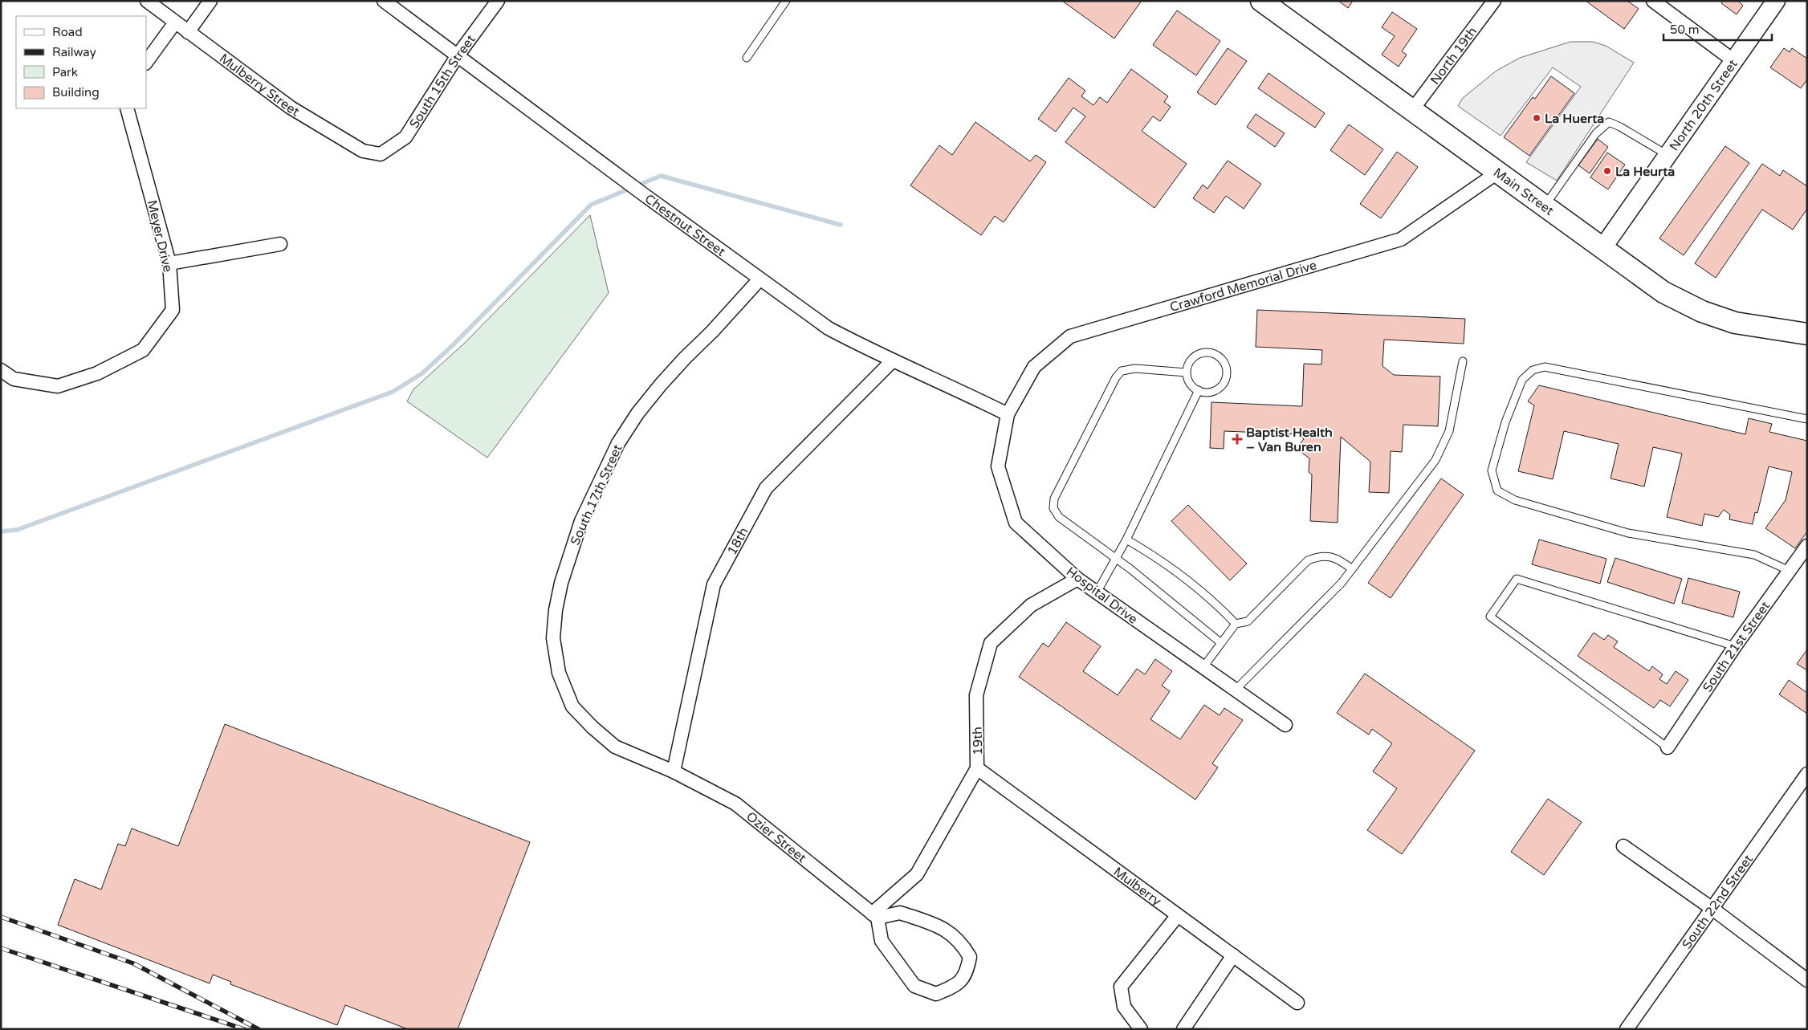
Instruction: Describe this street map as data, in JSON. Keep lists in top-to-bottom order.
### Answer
{
  "streets": {
    "main road": ["Main Street"],
    "street": [
      "North 19th",
      "South 15th Street",
      "Mulberry Street",
      "North 20th Street",
      "Chestnut Street",
      "Meyer Drive",
      "Crawford Memorial Drive",
      "South 17th Street",
      "18th",
      "Hospital Drive",
      "South 21st Street",
      "19th",
      "Ozier Street",
      "Mulberry",
      "South 22nd Street"
    ]
  },
  "crossings": [
    ["North 19th", "Main Street"],
    ["South 15th Street", "Mulberry Street"],
    ["South 15th Street", "Chestnut Street"],
    ["North 20th Street", "Main Street"],
    ["Main Street", "Crawford Memorial Drive"],
    ["Chestnut Street", "Crawford Memorial Drive"],
    ["Chestnut Street", "South 17th Street"],
    ["Chestnut Street", "18th"],
    ["Chestnut Street", "Hospital Drive"],
    ["Crawford Memorial Drive", "Hospital Drive"],
    ["South 17th Street", "18th"],
    ["South 17th Street", "Ozier Street"],
    ["18th", "Ozier Street"],
    ["Hospital Drive", "19th"],
    ["19th", "Ozier Street"],
    ["19th", "Mulberry"]
  ],
  "places": {
    "other": ["La Huerta", "La Heurta"],
    "health": ["Baptist Health – Van Buren"]
  },
  "legend": [
    "Road",
    "Railway",
    "Park",
    "Building"
  ],
  "scale_bar": "50 m"
}
